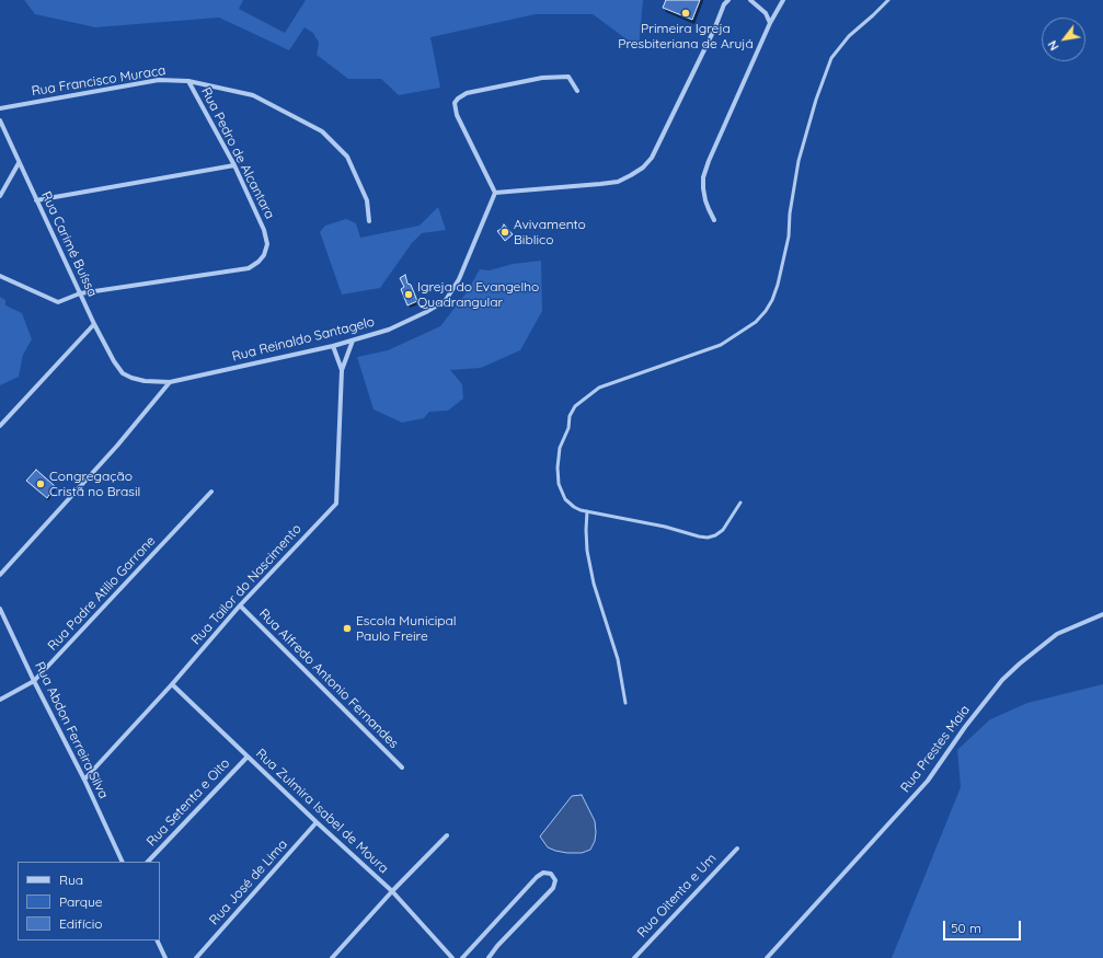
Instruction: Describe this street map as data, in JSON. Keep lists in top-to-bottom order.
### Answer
{
  "streets": {
    "street": [
      "Rua Francisco Muraca",
      "Rua Pedro de Alcantara",
      "Rua Carimé Buíssa",
      "Rua Reinaldo Santagelo",
      "Rua Tailor do Nascimento",
      "Rua Padre Atilio Garrone",
      "Rua Alfredo Antonio Fernandes",
      "Rua Abdon Ferreira Silva",
      "Rua Prestes Maia",
      "Rua Setenta e Oito",
      "Rua Zulmira Isabel de Moura",
      "Rua José de Lima",
      "Rua Oitenta e Um"
    ]
  },
  "crossings": [
    ["Rua Francisco Muraca", "Rua Pedro de Alcantara"],
    ["Rua Pedro de Alcantara", "Rua Carimé Buíssa"],
    ["Rua Carimé Buíssa", "Rua Reinaldo Santagelo"],
    ["Rua Reinaldo Santagelo", "Rua Tailor do Nascimento"],
    ["Rua Tailor do Nascimento", "Rua Alfredo Antonio Fernandes"],
    ["Rua Tailor do Nascimento", "Rua Abdon Ferreira Silva"],
    ["Rua Tailor do Nascimento", "Rua Zulmira Isabel de Moura"],
    ["Rua Padre Atilio Garrone", "Rua Abdon Ferreira Silva"],
    ["Rua Setenta e Oito", "Rua Zulmira Isabel de Moura"],
    ["Rua Zulmira Isabel de Moura", "Rua José de Lima"]
  ],
  "places": [
    "Primeira Igreja Presbiteriana de Arujá",
    "Avivamento Biblico",
    "Igreja do Evangelho Quadrangular",
    "Congregação Cristã no Brasil",
    "Escola Municipal Paulo Freire"
  ],
  "legend": ["Rua", "Parque", "Edifício"],
  "scale_bar": "50 m",
  "north": "bottom left"
}
